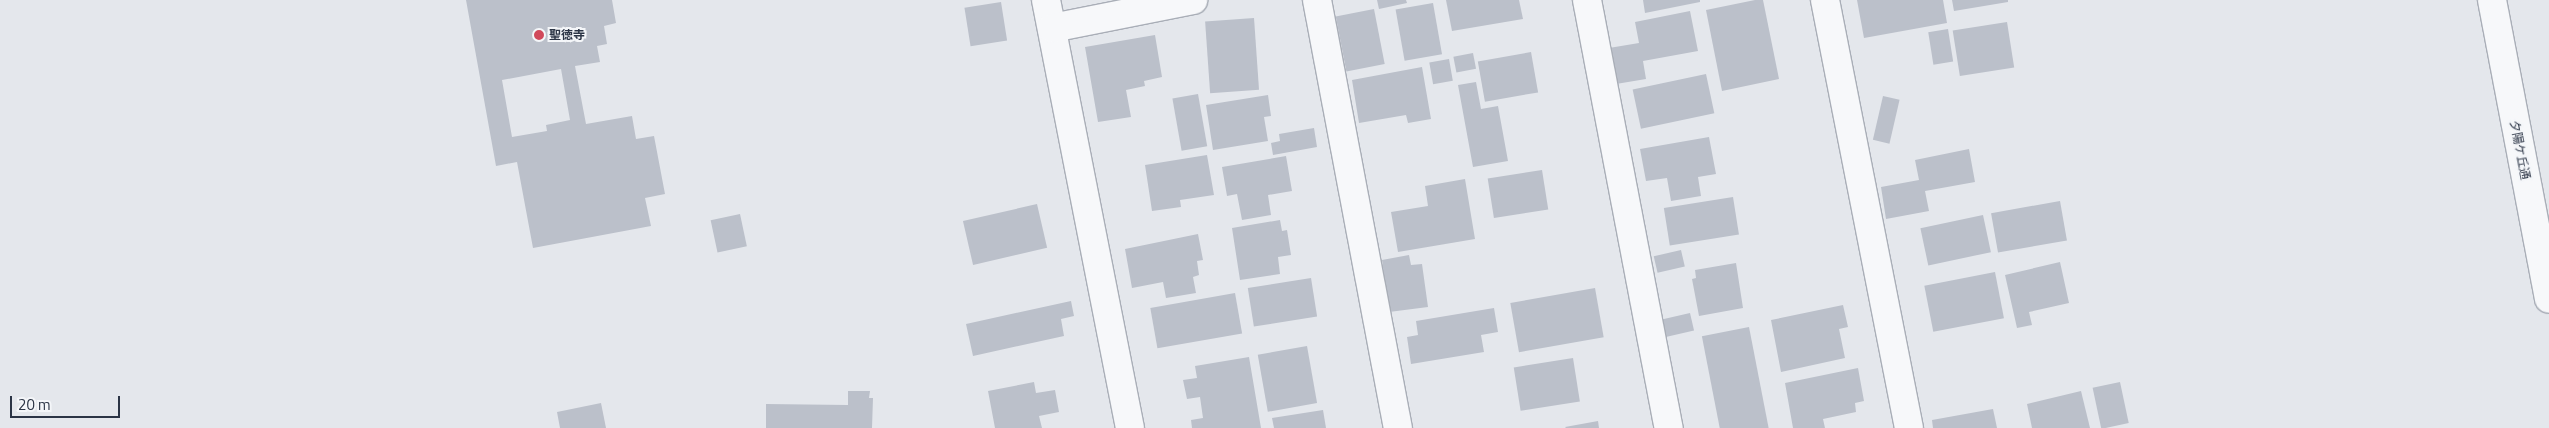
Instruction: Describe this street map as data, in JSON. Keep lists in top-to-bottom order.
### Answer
{
  "streets": {
    "street": ["夕陽ケ丘通"]
  },
  "places": ["聖徳寺"],
  "scale_bar": "20 m"
}
